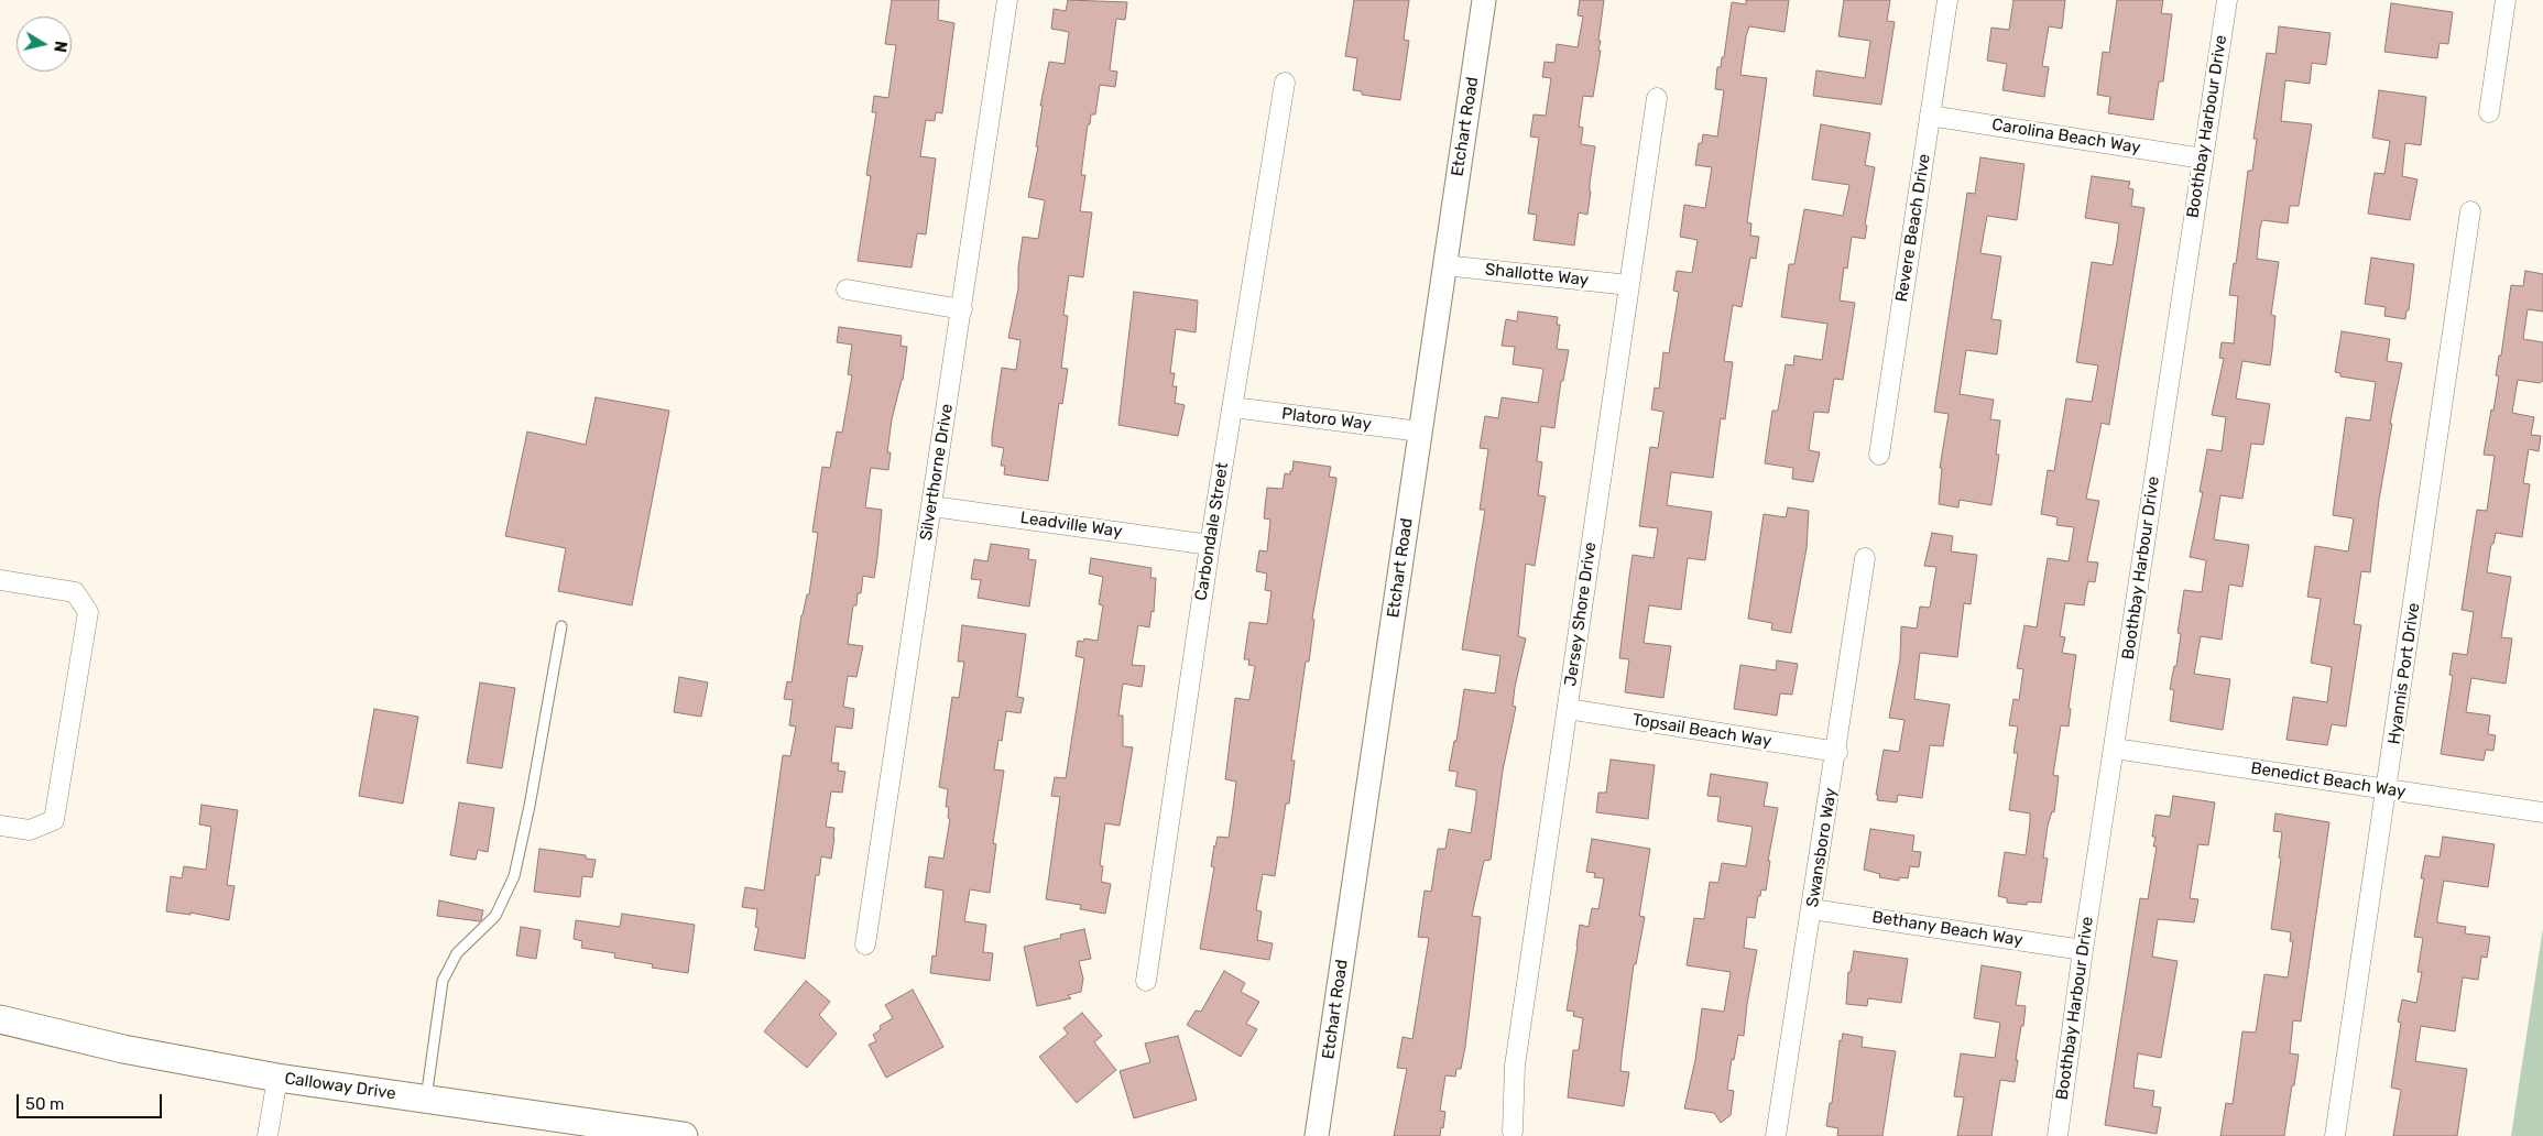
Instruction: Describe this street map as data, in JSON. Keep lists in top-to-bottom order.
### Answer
{
  "streets": {
    "main road": ["Calloway Drive"],
    "street": [
      "Etchart Road",
      "Boothbay Harbour Drive",
      "Carolina Beach Way",
      "Revere Beach Drive",
      "Shallotte Way",
      "Platoro Way",
      "Silverthorne Drive",
      "Leadville Way",
      "Carbondale Street",
      "Jersey Shore Drive",
      "Hyannis Port Drive",
      "Topsail Beach Way",
      "Benedict Beach Way",
      "Swansboro Way",
      "Bethany Beach Way"
    ]
  },
  "crossings": [
    ["Etchart Road", "Shallotte Way"],
    ["Etchart Road", "Platoro Way"],
    ["Boothbay Harbour Drive", "Carolina Beach Way"],
    ["Boothbay Harbour Drive", "Benedict Beach Way"],
    ["Boothbay Harbour Drive", "Bethany Beach Way"],
    ["Carolina Beach Way", "Revere Beach Drive"],
    ["Shallotte Way", "Jersey Shore Drive"],
    ["Platoro Way", "Carbondale Street"],
    ["Silverthorne Drive", "Leadville Way"],
    ["Leadville Way", "Carbondale Street"],
    ["Jersey Shore Drive", "Topsail Beach Way"],
    ["Hyannis Port Drive", "Benedict Beach Way"],
    ["Topsail Beach Way", "Swansboro Way"],
    ["Swansboro Way", "Bethany Beach Way"]
  ],
  "scale_bar": "50 m",
  "north": "right"
}
